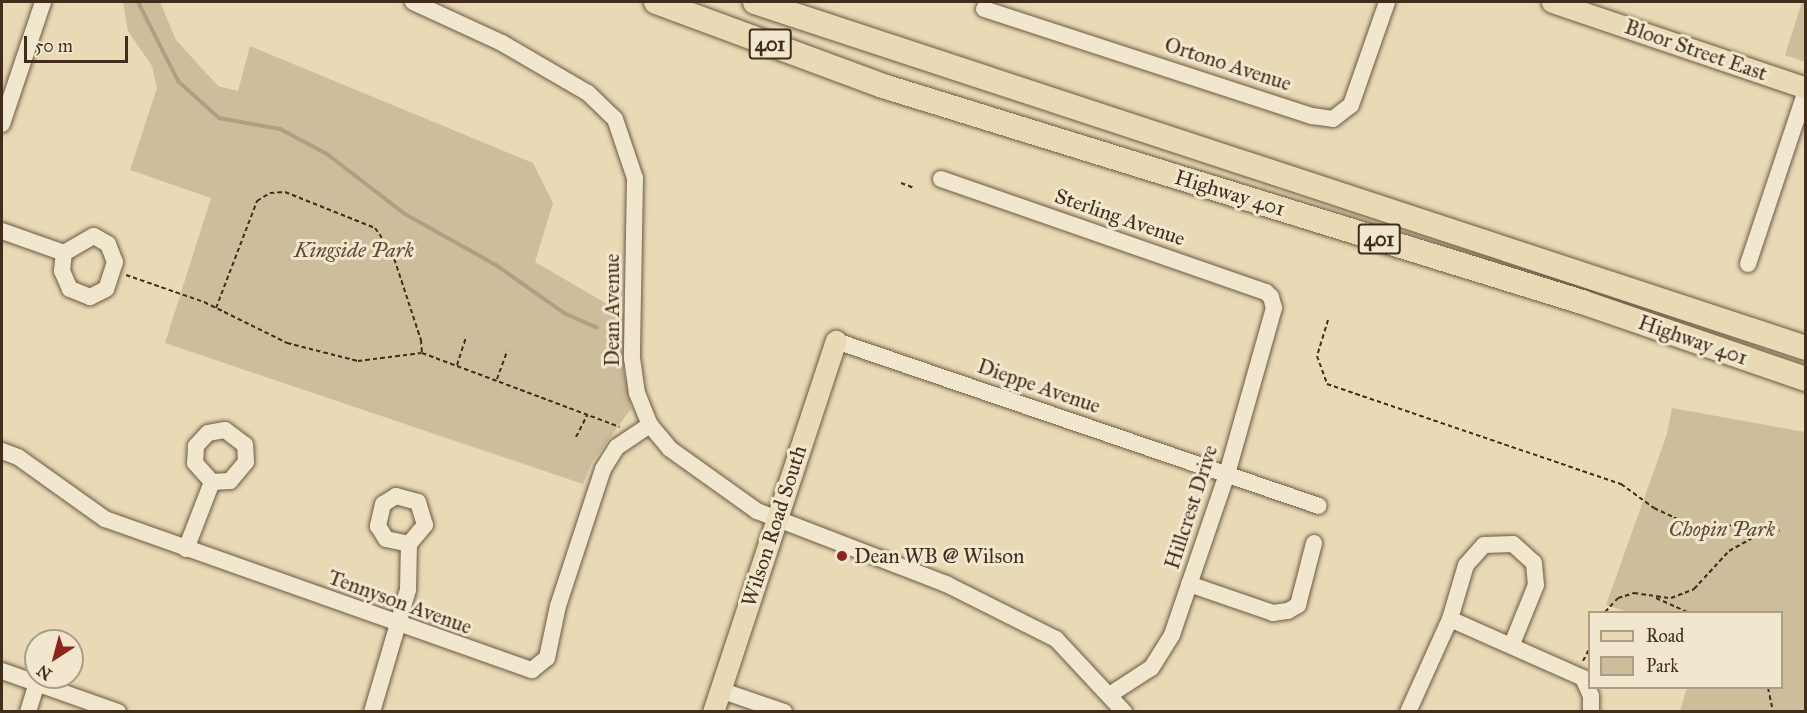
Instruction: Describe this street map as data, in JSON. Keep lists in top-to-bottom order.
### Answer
{
  "streets": {
    "highway": ["401", "Highway 401"],
    "main road": ["Bloor Street East", "Wilson Road South"],
    "street": [
      "Ortono Avenue",
      "Sterling Avenue",
      "Dean Avenue",
      "Dieppe Avenue",
      "Hillcrest Drive",
      "Tennyson Avenue"
    ]
  },
  "crossings": [
    ["Sterling Avenue", "Hillcrest Drive"],
    ["Dean Avenue", "Hillcrest Drive"],
    ["Dean Avenue", "Wilson Road South"],
    ["Dean Avenue", "Tennyson Avenue"],
    ["Dieppe Avenue", "Hillcrest Drive"],
    ["Dieppe Avenue", "Wilson Road South"]
  ],
  "parks": ["Kingside Park", "Chopin Park"],
  "places": ["Dean WB @ Wilson"],
  "legend": ["Road", "Park"],
  "scale_bar": "50 m",
  "north": "bottom left"
}
